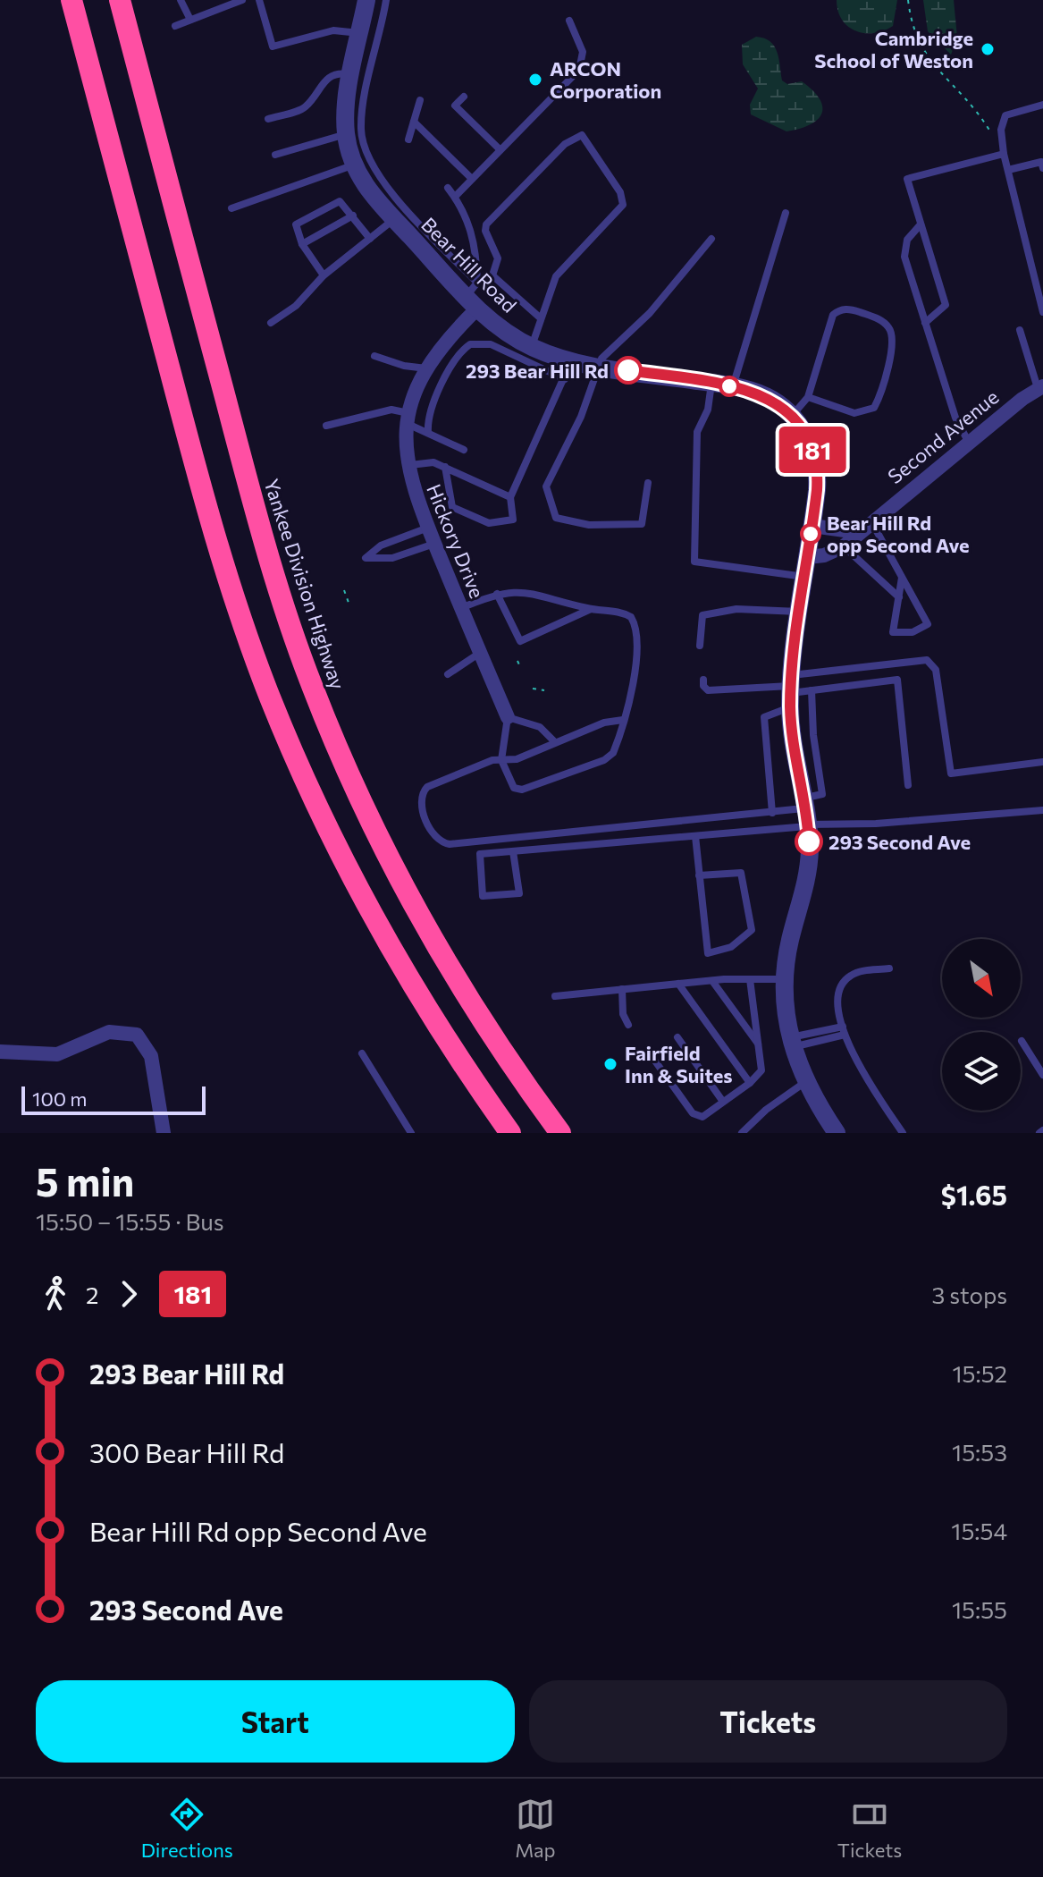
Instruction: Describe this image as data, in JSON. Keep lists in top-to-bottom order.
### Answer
{
  "streets": {
    "highway": ["Yankee Division Highway"],
    "street": ["Bear Hill Road", "Second Avenue", "Hickory Drive"]
  },
  "crossings": [
    ["Bear Hill Road", "Hickory Drive"]
  ],
  "places": [
    "Cambridge School of Weston",
    "ARCON Corporation",
    "293 Bear Hill Rd",
    "Bear Hill Rd opp Second Ave",
    "293 Second Ave",
    "Fairfield Inn & Suites"
  ],
  "lines": ["bus line 181"],
  "scale_bar": "100 m",
  "north": "bottom right",
  "page": {
    "on_map": "181",
    "scale": "100 m",
    "heading": ["5 min", "15:50 – 15:55 · Bus", "$1.65"],
    "legs": ["2", "181", "3 stops"],
    "list": [
      {
        "name": "293 Bear Hill Rd",
        "value": "15:52"
      },
      {
        "name": "300 Bear Hill Rd",
        "value": "15:53"
      },
      {
        "name": "Bear Hill Rd opp Second Ave",
        "value": "15:54"
      },
      {
        "name": "293 Second Ave",
        "value": "15:55"
      }
    ],
    "buttons": ["Start", "Tickets"],
    "tabs": ["Directions", "Map", "Tickets"]
  }
}
